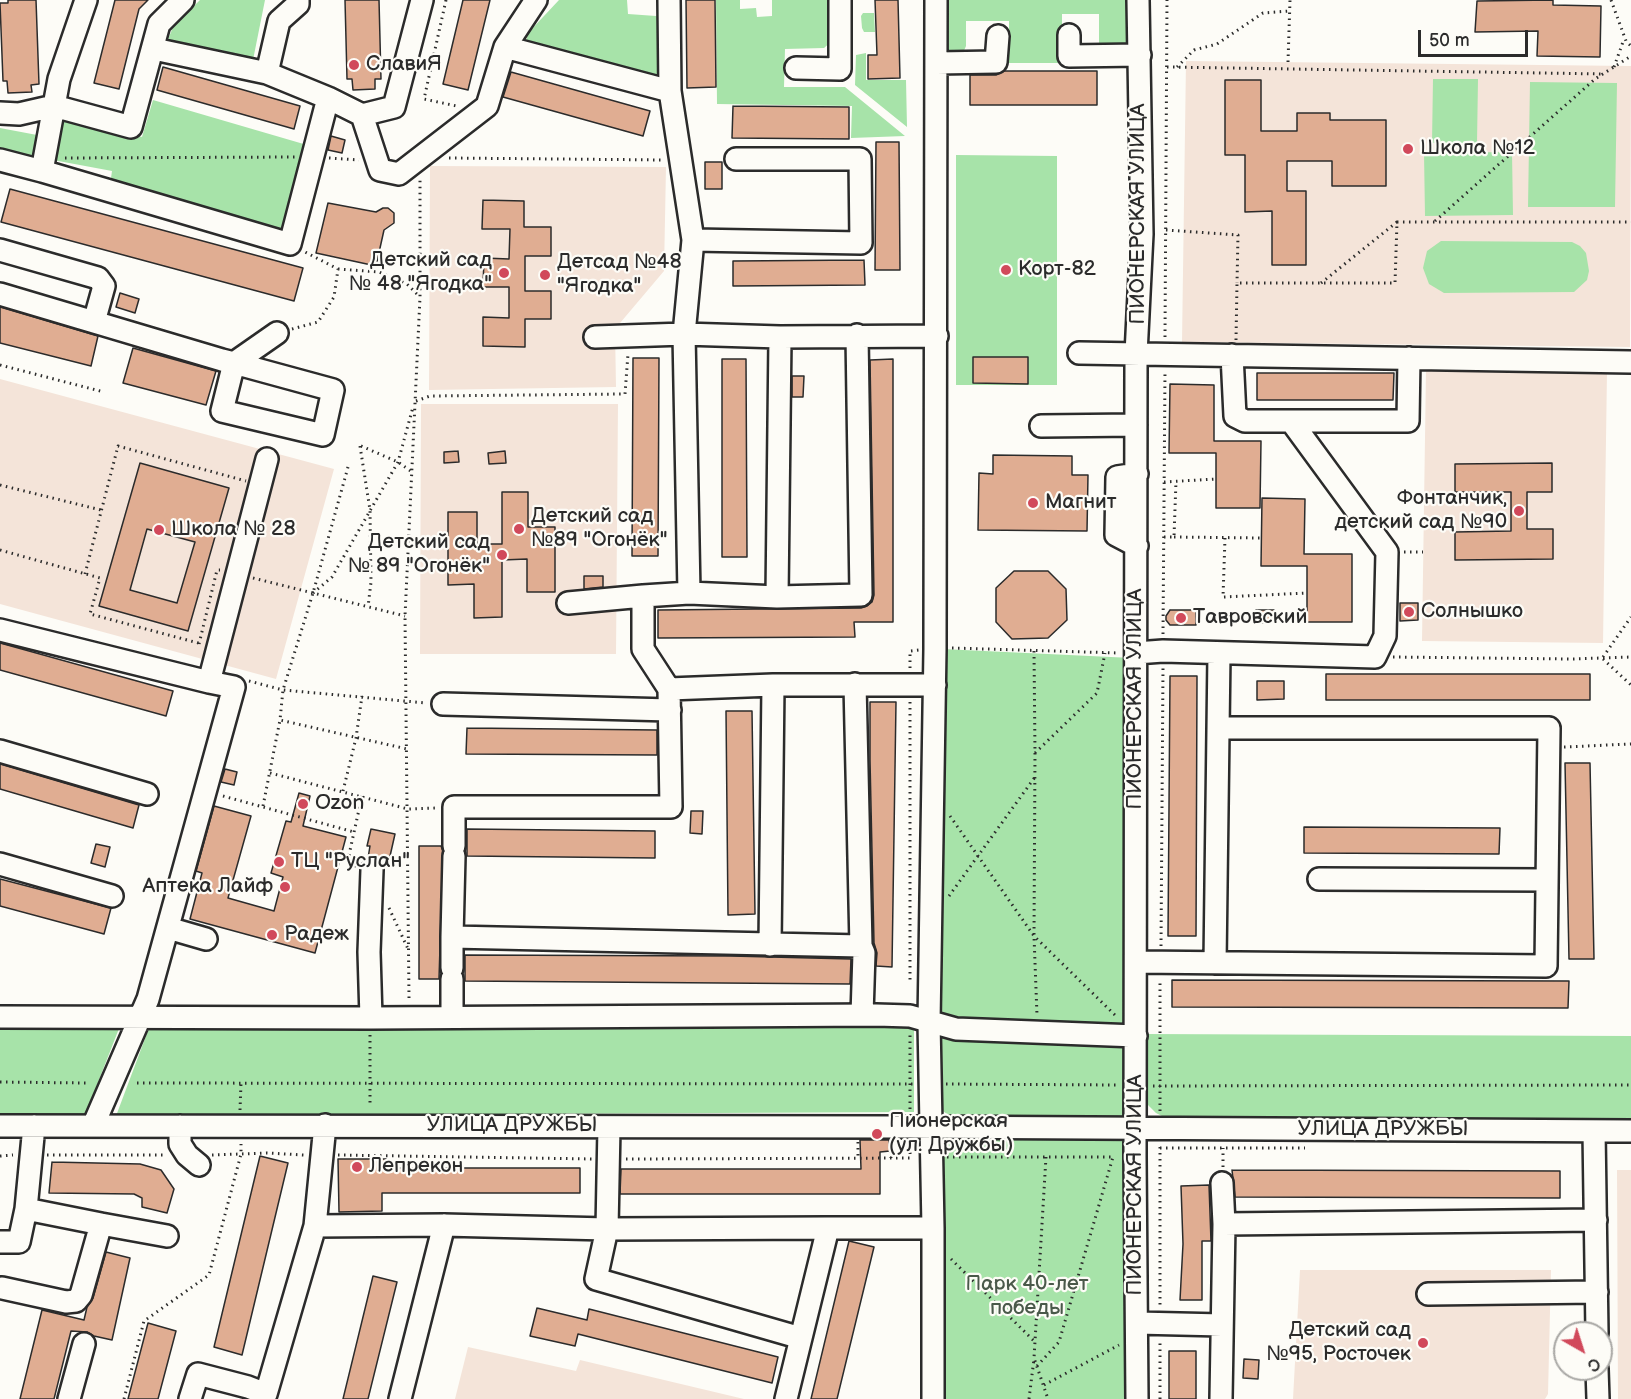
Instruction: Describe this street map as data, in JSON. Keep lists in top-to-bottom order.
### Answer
{
  "streets": {
    "street": ["ПИОНЕРСКАЯ УЛИЦА", "УЛИЦА ДРУЖБЫ"]
  },
  "crossings": [
    ["ПИОНЕРСКАЯ УЛИЦА", "УЛИЦА ДРУЖБЫ"]
  ],
  "parks": ["Парк 40-лет победы"],
  "places": [
    "СлавиЯ",
    "Школа №12",
    "Корт-82",
    "Детский сад № 48 \"Ягодка\"",
    "Детсад №48 \"Ягодка\"",
    "Магнит",
    "Фонтанчик, детский сад №90",
    "Детский сад №89 \"Огонёк\"",
    "Школа № 28",
    "Детский сад № 89 \"Огонёк\"",
    "Солнышко",
    "Тавровский",
    "Ozon",
    "ТЦ \"Руслан\"",
    "Аптека Лайф",
    "Радеж",
    "Пионерская (ул. Дружбы)",
    "Лепрекон",
    "Детский сад №95, Росточек"
  ],
  "scale_bar": "50 m",
  "north": "bottom right"
}
